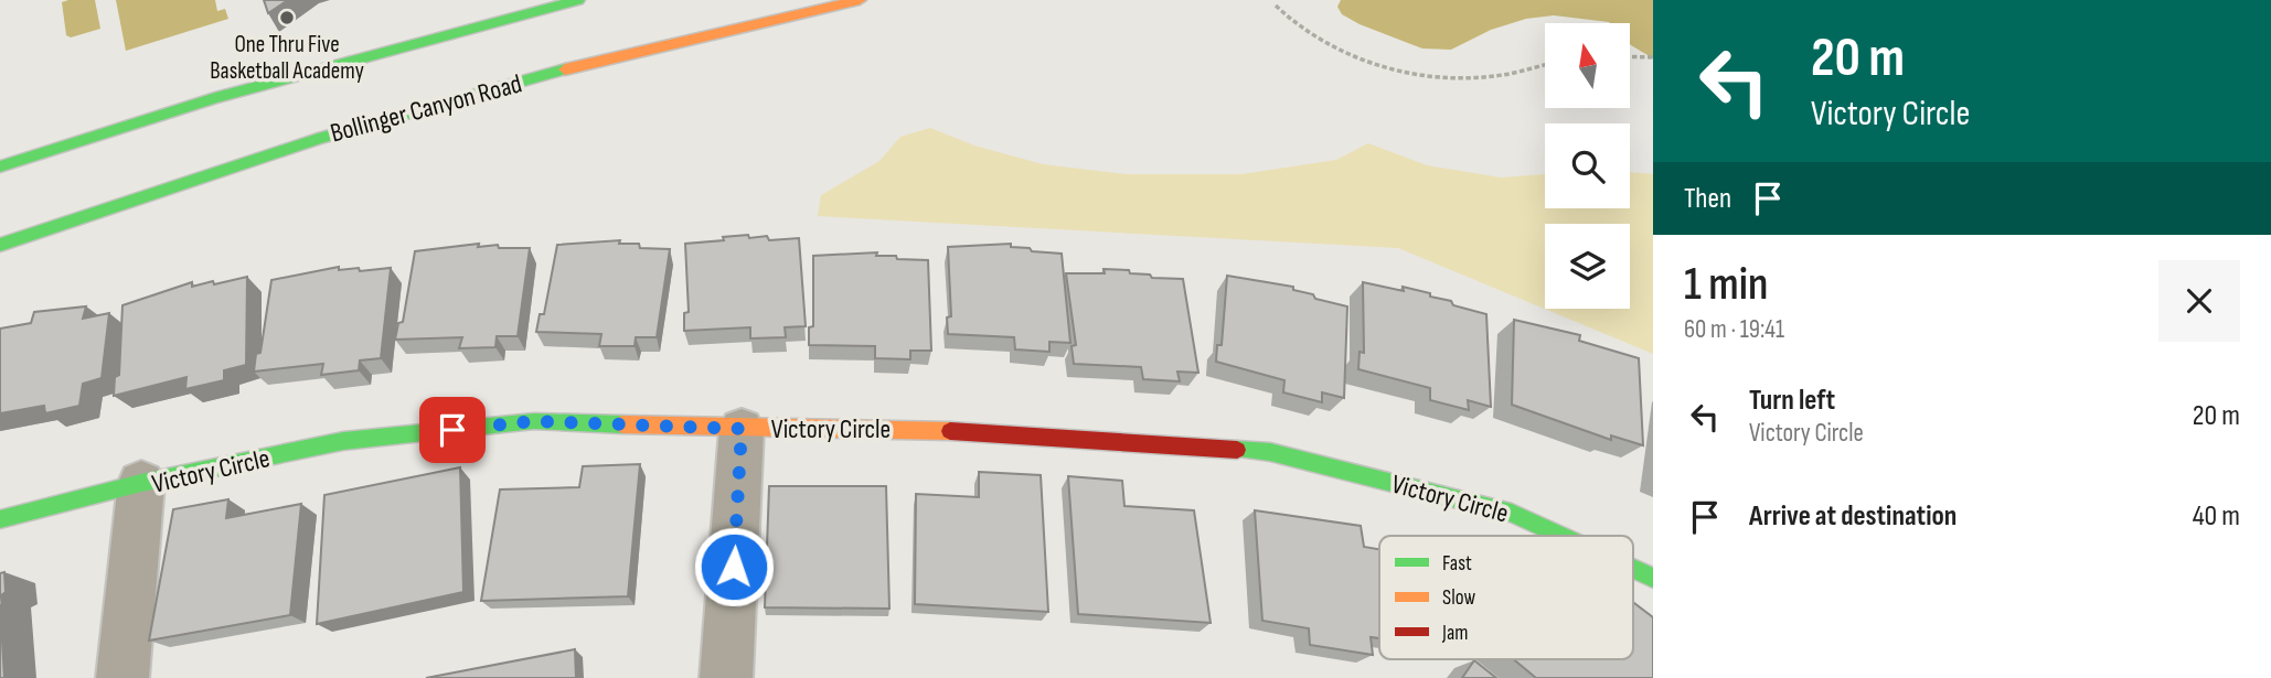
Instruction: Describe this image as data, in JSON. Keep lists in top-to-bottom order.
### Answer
{
  "streets": {
    "main road": ["Bollinger Canyon Road", "Victory Circle"]
  },
  "places": ["One Thru Five Basketball Academy"],
  "legend": ["Fast", "Slow", "Jam"],
  "north": "top",
  "page": {
    "turn": ["20 m", "Victory Circle"],
    "then": "Then",
    "heading": ["1 min", "60 m · 19:41"],
    "list": [
      {
        "name": "Turn left",
        "note": "Victory Circle",
        "value": "20 m"
      },
      {
        "name": "Arrive at destination",
        "value": "40 m"
      }
    ]
  }
}
